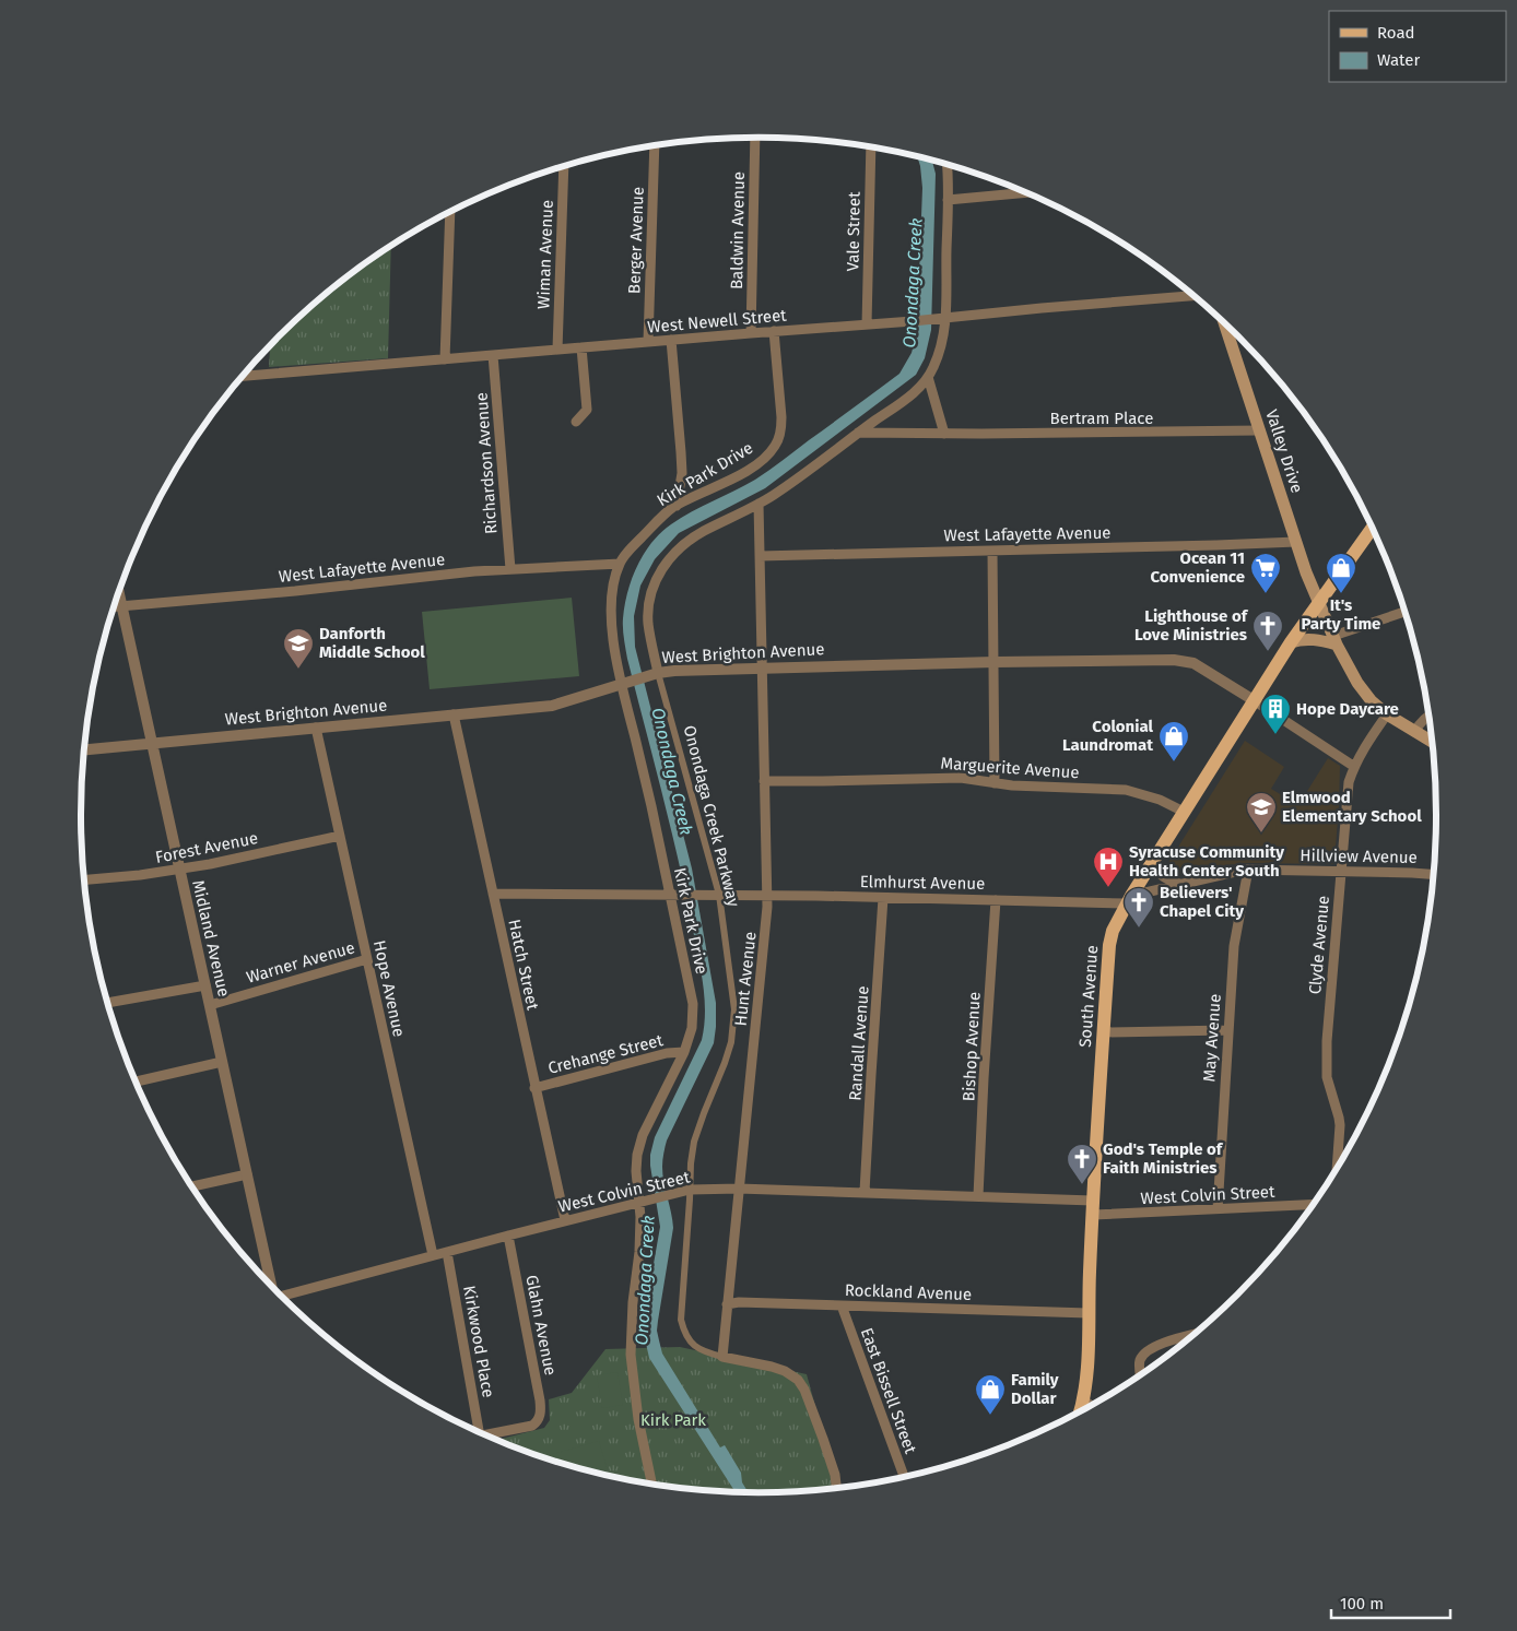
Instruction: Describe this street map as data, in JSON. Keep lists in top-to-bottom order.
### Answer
{
  "streets": {
    "main road": ["Valley Drive", "South Avenue"],
    "street": [
      "Baldwin Avenue",
      "Vale Street",
      "Berger Avenue",
      "Wiman Avenue",
      "West Newell Street",
      "Bertram Place",
      "Richardson Avenue",
      "Kirk Park Drive",
      "West Lafayette Avenue",
      "West Brighton Avenue",
      "Marguerite Avenue",
      "Onondaga Creek Parkway",
      "Forest Avenue",
      "Hillview Avenue",
      "Elmhurst Avenue",
      "Midland Avenue",
      "Clyde Avenue",
      "Warner Avenue",
      "Hatch Street",
      "Hunt Avenue",
      "Hope Avenue",
      "May Avenue",
      "Randall Avenue",
      "Bishop Avenue",
      "Crehange Street",
      "West Colvin Street",
      "Rockland Avenue",
      "Glahn Avenue",
      "Kirkwood Place",
      "East Bissell Street"
    ]
  },
  "crossings": [
    ["Baldwin Avenue", "West Newell Street"],
    ["Vale Street", "West Newell Street"],
    ["Berger Avenue", "West Newell Street"],
    ["Wiman Avenue", "West Newell Street"],
    ["West Newell Street", "Richardson Avenue"],
    ["West Newell Street", "Kirk Park Drive"],
    ["Bertram Place", "Valley Drive"],
    ["Valley Drive", "West Lafayette Avenue"],
    ["Valley Drive", "Clyde Avenue"],
    ["Valley Drive", "South Avenue"],
    ["Richardson Avenue", "West Lafayette Avenue"],
    ["Kirk Park Drive", "West Lafayette Avenue"],
    ["Kirk Park Drive", "West Brighton Avenue"],
    ["Kirk Park Drive", "Elmhurst Avenue"],
    ["Kirk Park Drive", "Crehange Street"],
    ["Kirk Park Drive", "West Colvin Street"],
    ["West Lafayette Avenue", "Midland Avenue"],
    ["West Lafayette Avenue", "Hunt Avenue"],
    ["West Brighton Avenue", "Onondaga Creek Parkway"],
    ["West Brighton Avenue", "Midland Avenue"],
    ["West Brighton Avenue", "Clyde Avenue"],
    ["West Brighton Avenue", "Hatch Street"],
    ["West Brighton Avenue", "Hunt Avenue"],
    ["West Brighton Avenue", "Hope Avenue"],
    ["West Brighton Avenue", "South Avenue"],
    ["Marguerite Avenue", "Hunt Avenue"],
    ["Marguerite Avenue", "South Avenue"],
    ["Onondaga Creek Parkway", "Elmhurst Avenue"],
    ["Onondaga Creek Parkway", "Hunt Avenue"],
    ["Onondaga Creek Parkway", "West Colvin Street"],
    ["Forest Avenue", "Midland Avenue"],
    ["Forest Avenue", "Hope Avenue"],
    ["Hillview Avenue", "Elmhurst Avenue"],
    ["Hillview Avenue", "Clyde Avenue"],
    ["Hillview Avenue", "South Avenue"],
    ["Hillview Avenue", "May Avenue"],
    ["Elmhurst Avenue", "Hunt Avenue"],
    ["Elmhurst Avenue", "South Avenue"],
    ["Elmhurst Avenue", "Randall Avenue"],
    ["Elmhurst Avenue", "Bishop Avenue"],
    ["Midland Avenue", "Warner Avenue"],
    ["Warner Avenue", "Hope Avenue"],
    ["Hatch Street", "Crehange Street"],
    ["Hatch Street", "West Colvin Street"],
    ["Hunt Avenue", "West Colvin Street"],
    ["Hunt Avenue", "Rockland Avenue"],
    ["Hope Avenue", "West Colvin Street"],
    ["South Avenue", "West Colvin Street"],
    ["South Avenue", "Rockland Avenue"],
    ["May Avenue", "West Colvin Street"],
    ["Randall Avenue", "West Colvin Street"],
    ["Bishop Avenue", "West Colvin Street"],
    ["West Colvin Street", "Glahn Avenue"],
    ["West Colvin Street", "Kirkwood Place"],
    ["Rockland Avenue", "East Bissell Street"]
  ],
  "water": ["Onondaga Creek"],
  "parks": ["Kirk Park"],
  "places": {
    "supermarket": ["Ocean 11 Convenience"],
    "shop": ["It's Party Time", "Colonial Laundromat", "Family Dollar"],
    "church": ["Lighthouse of Love Ministries", "Believers' Chapel City", "God's Temple of Faith Ministries"],
    "school or university": ["Danforth Middle School", "Elmwood Elementary School"],
    "building": ["Hope Daycare"],
    "hospital": ["Syracuse Community Health Center South"]
  },
  "legend": ["Road", "Water"],
  "scale_bar": "100 m"
}
